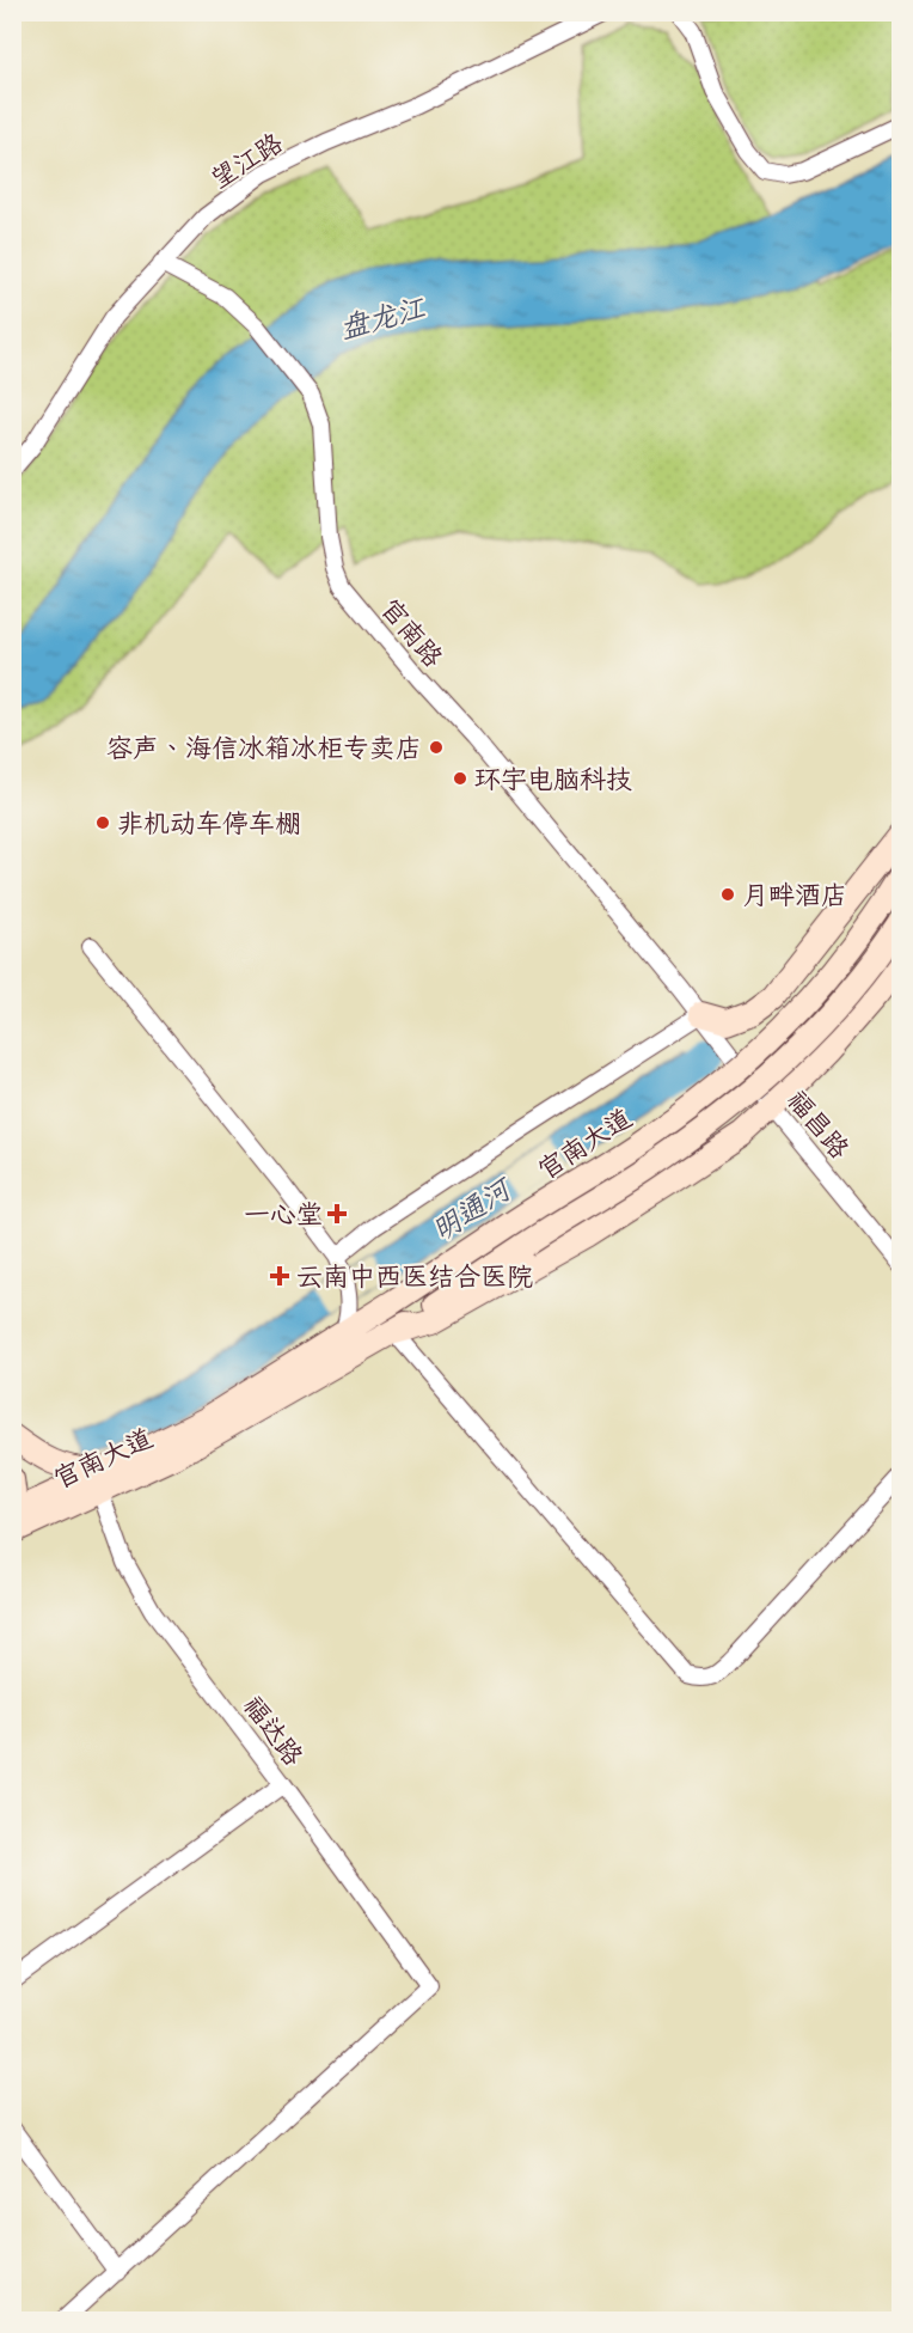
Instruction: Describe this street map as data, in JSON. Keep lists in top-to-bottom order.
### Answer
{
  "streets": {
    "main road": ["官南大道"],
    "street": [
      "望江路",
      "官南路",
      "福昌路",
      "福达路"
    ]
  },
  "crossings": [
    ["望江路", "官南路"],
    ["官南路", "福昌路"],
    ["官南大道", "福达路"]
  ],
  "water": ["盘龙江", "明通河"],
  "places": {
    "other": [
      "容声、海信冰箱冰柜专卖店",
      "环宇电脑科技",
      "非机动车停车棚",
      "月畔酒店"
    ],
    "health": ["一心堂", "云南中西医结合医院"]
  }
}
